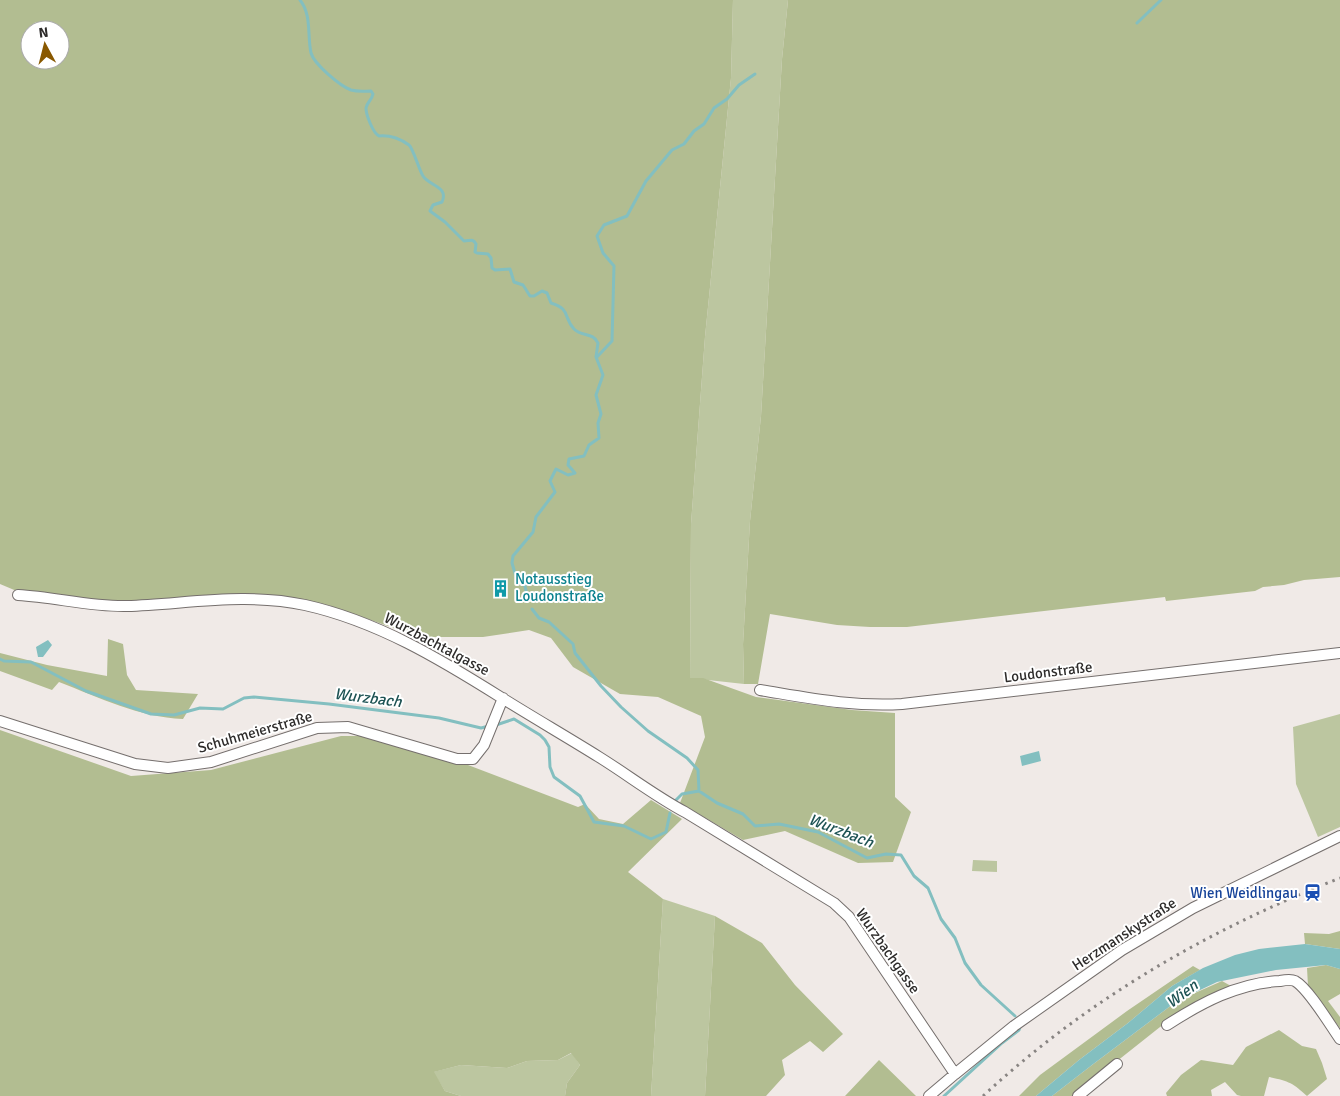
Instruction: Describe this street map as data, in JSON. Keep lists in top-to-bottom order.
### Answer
{
  "streets": {
    "street": [
      "Wurzbachtalgasse",
      "Loudonstraße",
      "Schuhmeierstraße",
      "Herzmanskystraße",
      "Wurzbachgasse"
    ]
  },
  "crossings": [
    ["Wurzbachtalgasse", "Schuhmeierstraße"],
    ["Wurzbachtalgasse", "Wurzbachgasse"],
    ["Herzmanskystraße", "Wurzbachgasse"]
  ],
  "water": ["Wurzbach", "Wien"],
  "places": {
    "building": ["Notausstieg Loudonstraße"],
    "station": ["Wien Weidlingau"]
  },
  "north": "top"
}
